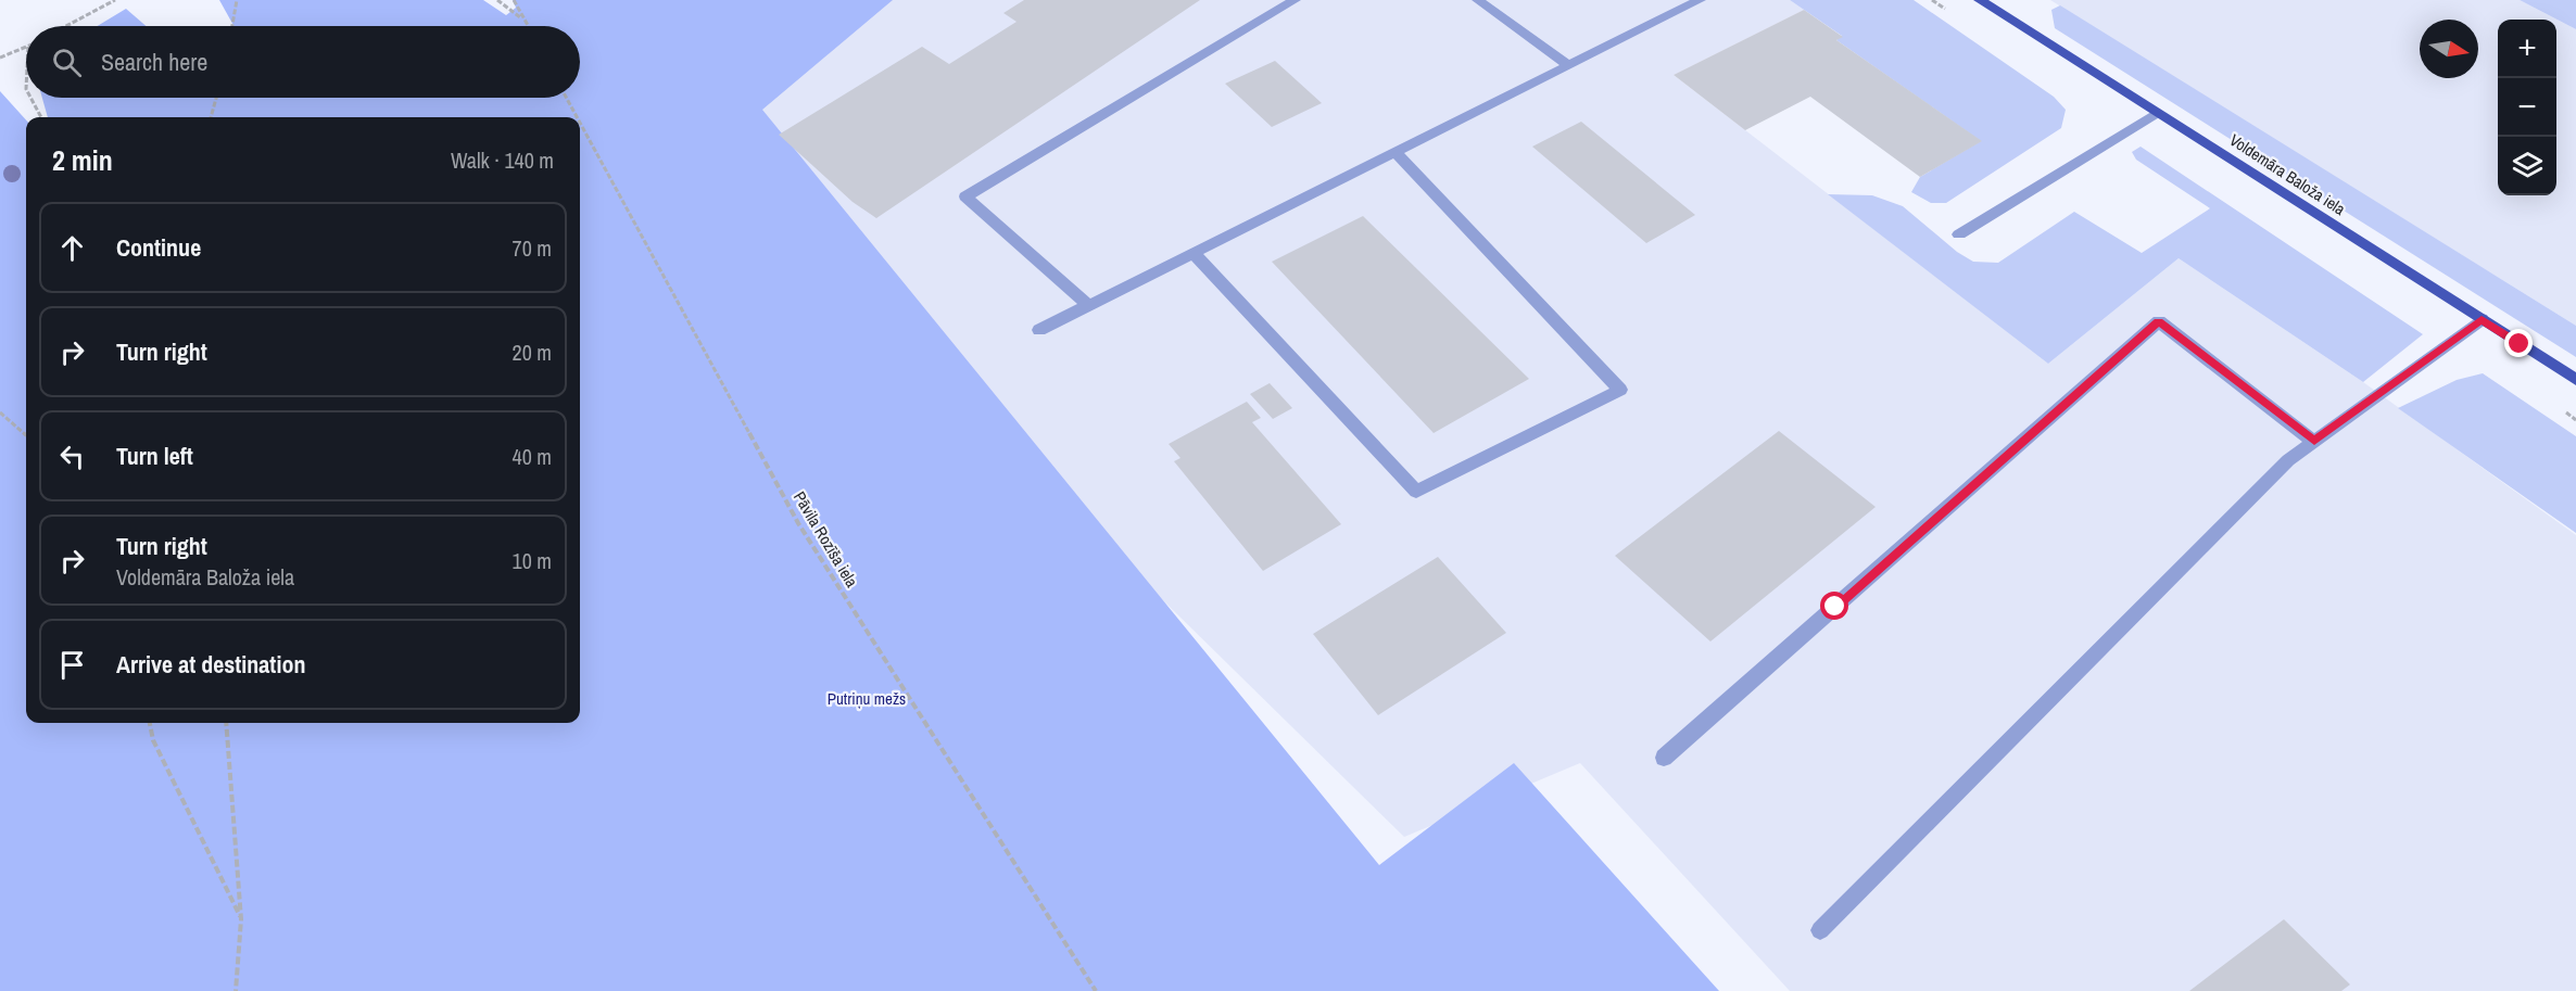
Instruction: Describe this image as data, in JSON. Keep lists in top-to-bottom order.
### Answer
{
  "streets": {
    "main road": ["Voldemāra Baloža iela"],
    "path": ["Pāvila Rozīša iela"]
  },
  "parks": ["Putriņu mežs"],
  "north": "right",
  "page": {
    "map_buttons": ["+", "−"],
    "search": "Search here",
    "heading": ["2 min", "Walk · 140 m"],
    "list": [
      ["Continue", "70 m"],
      ["Turn right", "20 m"],
      ["Turn left", "40 m"],
      ["Turn right", "Voldemāra Baloža iela", "10 m"],
      "Arrive at destination"
    ]
  }
}
